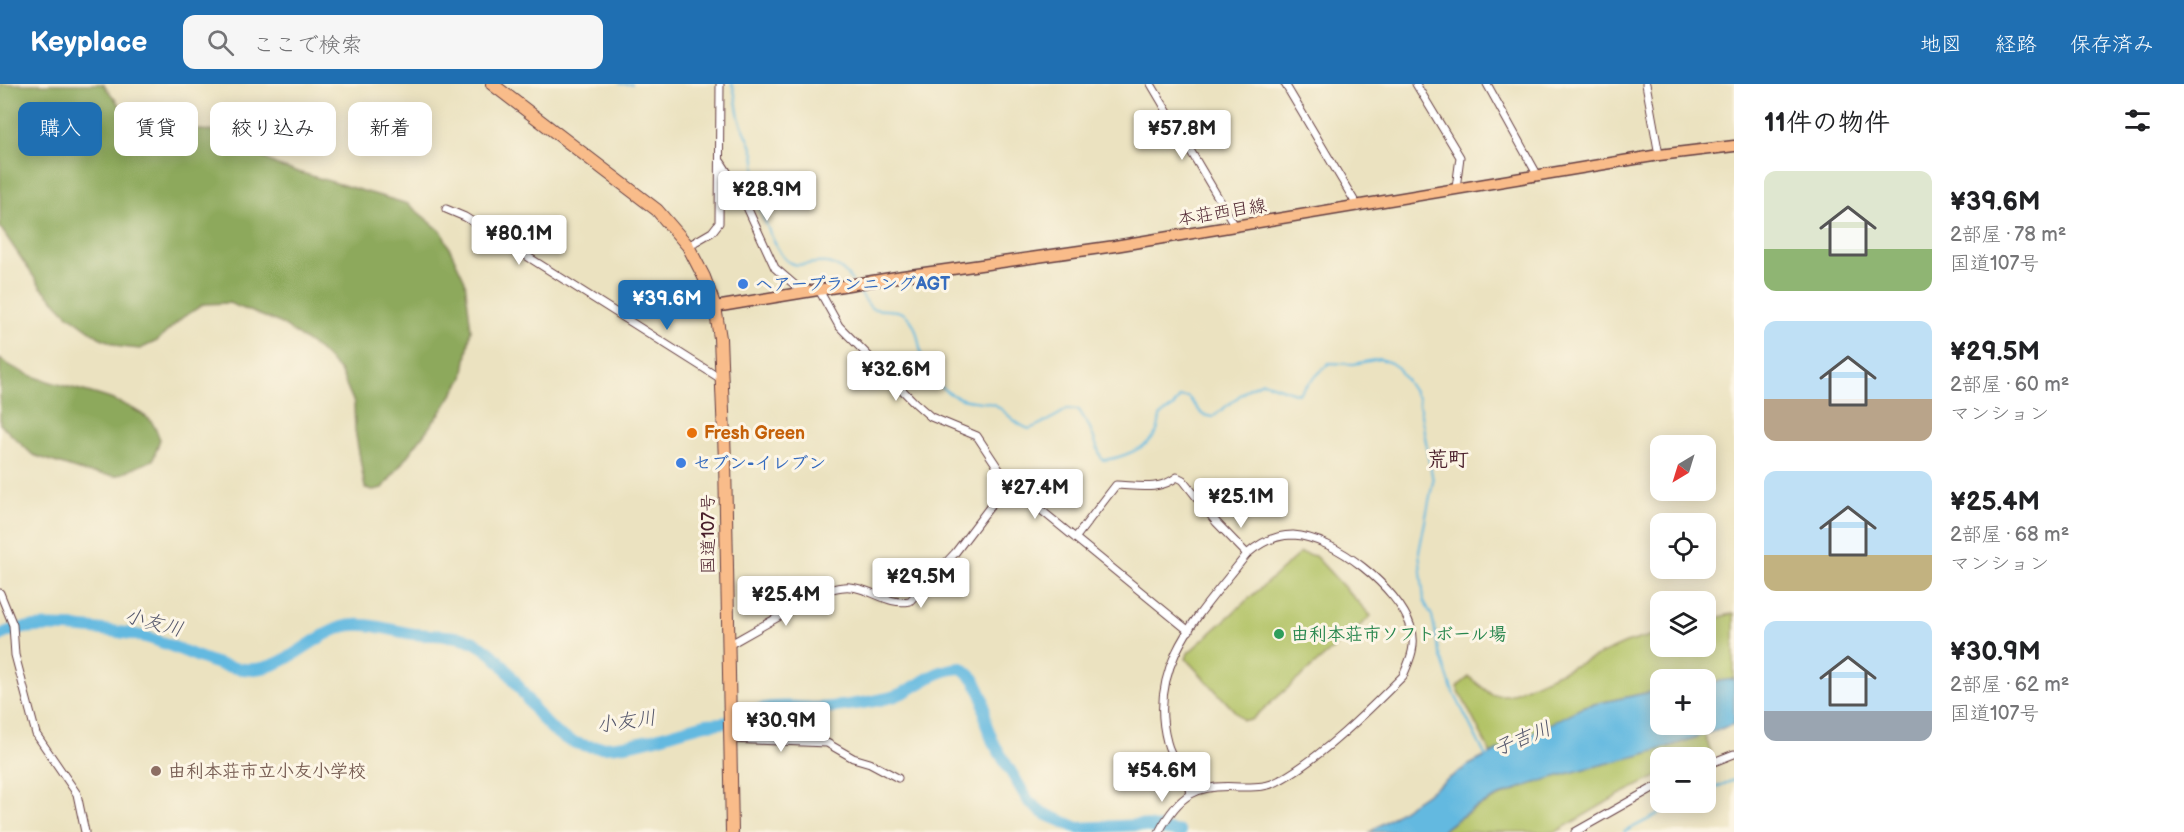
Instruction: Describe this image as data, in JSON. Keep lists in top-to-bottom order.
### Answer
{
  "streets": {
    "highway": ["国道107号"],
    "main road": ["本荘西目線"]
  },
  "crossings": [
    ["本荘西目線", "国道107号"]
  ],
  "districts": ["荒町"],
  "water": ["小友川", "子吉川"],
  "places": [
    "ヘアープランニングAGT",
    "Fresh Green",
    "セブン-イレブン",
    "由利本荘市ソフトボール場",
    "由利本荘市立小友小学校"
  ],
  "north": "bottom left",
  "page": {
    "header": "Keyplace",
    "search": "ここで検索",
    "nav": ["地図", "経路", "保存済み"],
    "heading": "11件の物件",
    "chip": [
      "購入",
      "賃貸",
      "絞り込み",
      "新着"
    ],
    "price": [
      "¥57.8M",
      "¥28.9M",
      "¥80.1M",
      "¥39.6M",
      "¥32.6M",
      "¥27.4M",
      "¥25.1M",
      "¥29.5M",
      "¥25.4M",
      "¥30.9M",
      "¥54.6M"
    ],
    "list": [
      {
        "name": "¥39.6M",
        "note": "2部屋 · 78 m² · 国道107号"
      },
      {
        "name": "¥29.5M",
        "note": "2部屋 · 60 m² · マンション"
      },
      {
        "name": "¥25.4M",
        "note": "2部屋 · 68 m² · マンション"
      },
      {
        "name": "¥30.9M",
        "note": "2部屋 · 62 m² · 国道107号"
      }
    ],
    "map_buttons": ["+", "−"]
  }
}
